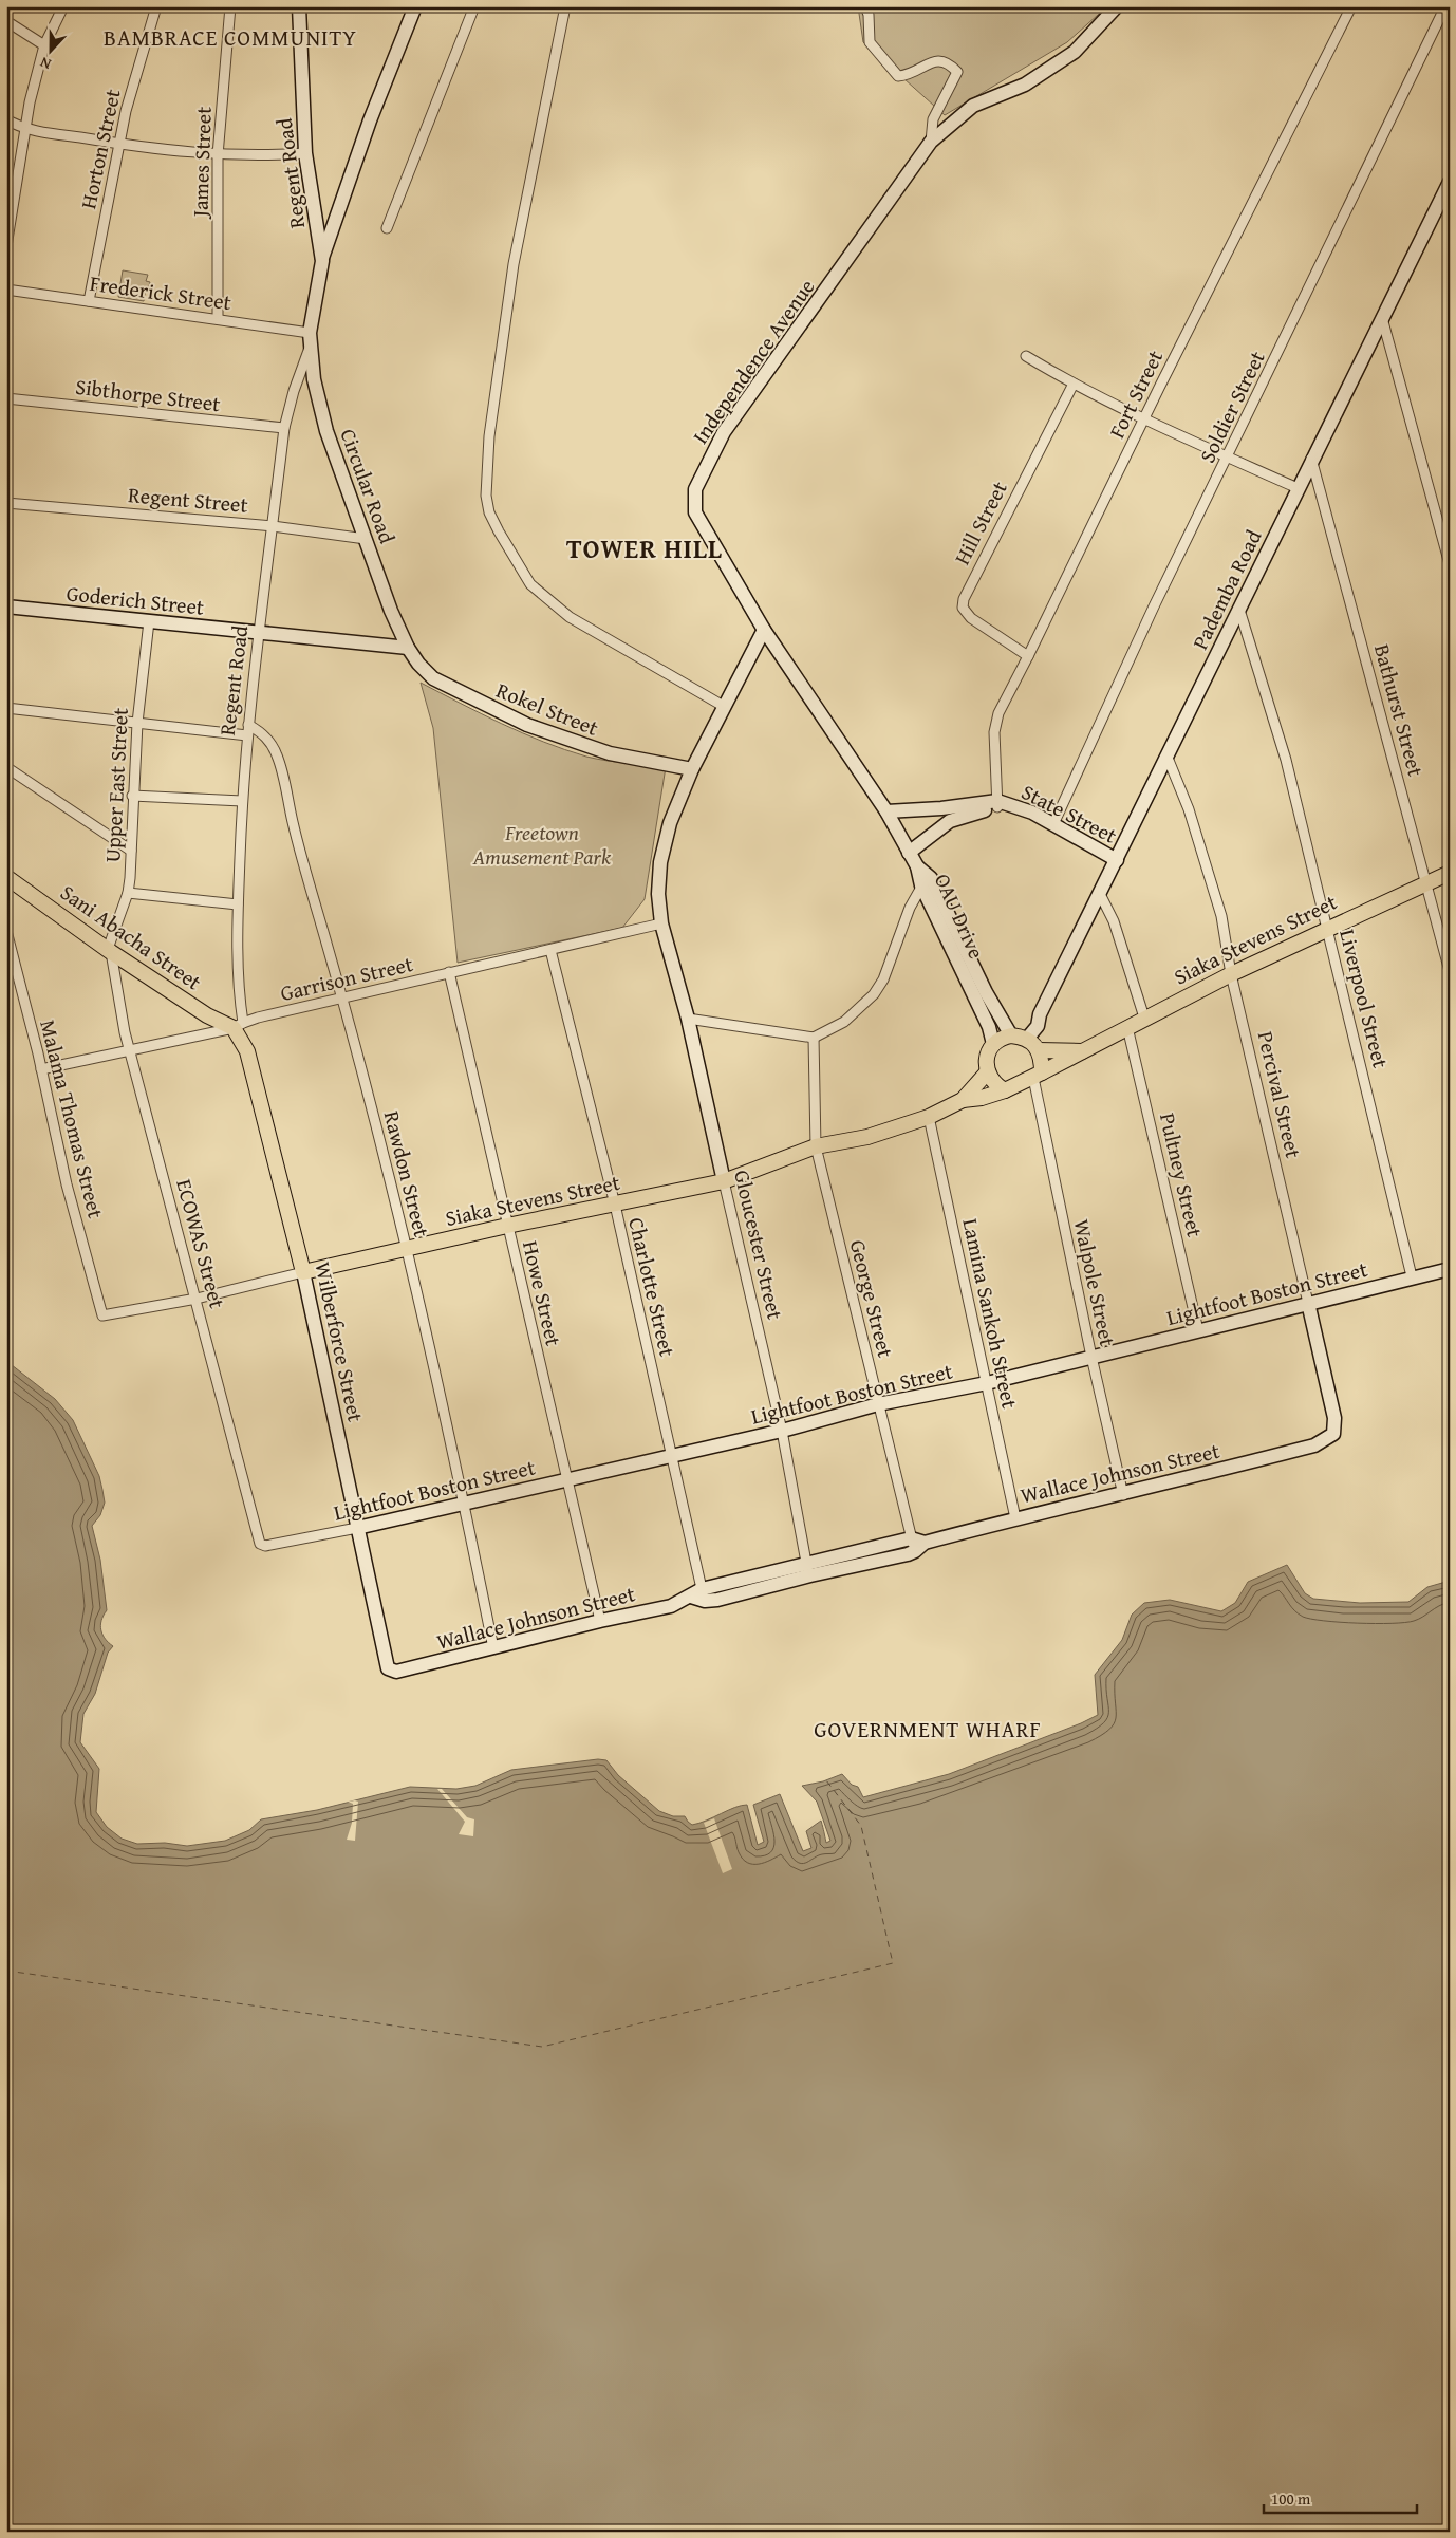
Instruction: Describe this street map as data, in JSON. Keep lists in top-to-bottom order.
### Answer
{
  "streets": {
    "main road": [
      "Regent Road",
      "Independence Avenue",
      "Circular Road",
      "Pademba Road",
      "Goderich Street",
      "Rokel Street",
      "State Street",
      "OAU Drive",
      "Sani Abacha Street",
      "Siaka Stevens Street",
      "Percival Street",
      "Gloucester Street",
      "Lightfoot Boston Street",
      "Wilberforce Street",
      "Wallace Johnson Street"
    ],
    "street": [
      "Horton Street",
      "James Street",
      "Frederick Street",
      "Fort Street",
      "Sibthorpe Street",
      "Soldier Street",
      "Regent Street",
      "Hill Street",
      "Bathurst Street",
      "Upper East Street",
      "Garrison Street",
      "Liverpool Street",
      "Malama Thomas Street",
      "Rawdon Street",
      "Pultney Street",
      "ECOWAS Street",
      "Walpole Street",
      "Charlotte Street",
      "Howe Street",
      "George Street",
      "Lamina Sankoh Street"
    ]
  },
  "crossings": [
    ["Horton Street", "Frederick Street"],
    ["James Street", "Frederick Street"],
    ["Regent Road", "Frederick Street"],
    ["Regent Road", "Sibthorpe Street"],
    ["Regent Road", "Circular Road"],
    ["Regent Road", "Regent Street"],
    ["Regent Road", "Goderich Street"],
    ["Regent Road", "Sani Abacha Street"],
    ["Regent Road", "Garrison Street"],
    ["Regent Road", "Rawdon Street"],
    ["Regent Road", "Wilberforce Street"],
    ["Frederick Street", "Circular Road"],
    ["Independence Avenue", "State Street"],
    ["Independence Avenue", "OAU Drive"],
    ["Independence Avenue", "Gloucester Street"],
    ["Fort Street", "Hill Street"],
    ["Fort Street", "State Street"],
    ["Soldier Street", "State Street"],
    ["Circular Road", "Regent Street"],
    ["Circular Road", "Goderich Street"],
    ["Circular Road", "Rokel Street"],
    ["Pademba Road", "Bathurst Street"],
    ["Pademba Road", "State Street"],
    ["Pademba Road", "OAU Drive"],
    ["Pademba Road", "Siaka Stevens Street"],
    ["Pademba Road", "Liverpool Street"],
    ["Pademba Road", "Percival Street"],
    ["Pademba Road", "Walpole Street"],
    ["Goderich Street", "Rokel Street"],
    ["Goderich Street", "Upper East Street"],
    ["Rokel Street", "Gloucester Street"],
    ["Bathurst Street", "Siaka Stevens Street"],
    ["Upper East Street", "Sani Abacha Street"],
    ["Upper East Street", "ECOWAS Street"],
    ["OAU Drive", "Siaka Stevens Street"],
    ["OAU Drive", "Walpole Street"],
    ["Sani Abacha Street", "Garrison Street"],
    ["Sani Abacha Street", "ECOWAS Street"],
    ["Sani Abacha Street", "Wilberforce Street"],
    ["Siaka Stevens Street", "Liverpool Street"],
    ["Siaka Stevens Street", "Percival Street"],
    ["Siaka Stevens Street", "Malama Thomas Street"],
    ["Siaka Stevens Street", "Rawdon Street"],
    ["Siaka Stevens Street", "Pultney Street"],
    ["Siaka Stevens Street", "ECOWAS Street"],
    ["Siaka Stevens Street", "Gloucester Street"],
    ["Siaka Stevens Street", "Walpole Street"],
    ["Siaka Stevens Street", "Charlotte Street"],
    ["Siaka Stevens Street", "Howe Street"],
    ["Siaka Stevens Street", "George Street"],
    ["Siaka Stevens Street", "Lamina Sankoh Street"],
    ["Siaka Stevens Street", "Wilberforce Street"],
    ["Garrison Street", "Malama Thomas Street"],
    ["Garrison Street", "Rawdon Street"],
    ["Garrison Street", "ECOWAS Street"],
    ["Garrison Street", "Gloucester Street"],
    ["Garrison Street", "Charlotte Street"],
    ["Garrison Street", "Howe Street"],
    ["Garrison Street", "Wilberforce Street"],
    ["Liverpool Street", "Lightfoot Boston Street"],
    ["Percival Street", "Lightfoot Boston Street"],
    ["Percival Street", "Wallace Johnson Street"],
    ["Rawdon Street", "Lightfoot Boston Street"],
    ["Rawdon Street", "Wallace Johnson Street"],
    ["Pultney Street", "Lightfoot Boston Street"],
    ["ECOWAS Street", "Lightfoot Boston Street"],
    ["Gloucester Street", "Lightfoot Boston Street"],
    ["Gloucester Street", "Wallace Johnson Street"],
    ["Walpole Street", "Lightfoot Boston Street"],
    ["Walpole Street", "Wallace Johnson Street"],
    ["Charlotte Street", "Lightfoot Boston Street"],
    ["Charlotte Street", "Wallace Johnson Street"],
    ["Howe Street", "Lightfoot Boston Street"],
    ["Howe Street", "Wallace Johnson Street"],
    ["Lightfoot Boston Street", "George Street"],
    ["Lightfoot Boston Street", "Lamina Sankoh Street"],
    ["Lightfoot Boston Street", "Wilberforce Street"],
    ["George Street", "Wallace Johnson Street"],
    ["Lamina Sankoh Street", "Wallace Johnson Street"],
    ["Wilberforce Street", "Wallace Johnson Street"]
  ],
  "districts": ["BAMBRACE COMMUNITY", "TOWER HILL", "GOVERNMENT WHARF"],
  "parks": ["Freetown Amusement Park"],
  "scale_bar": "100 m",
  "north": "bottom"
}
